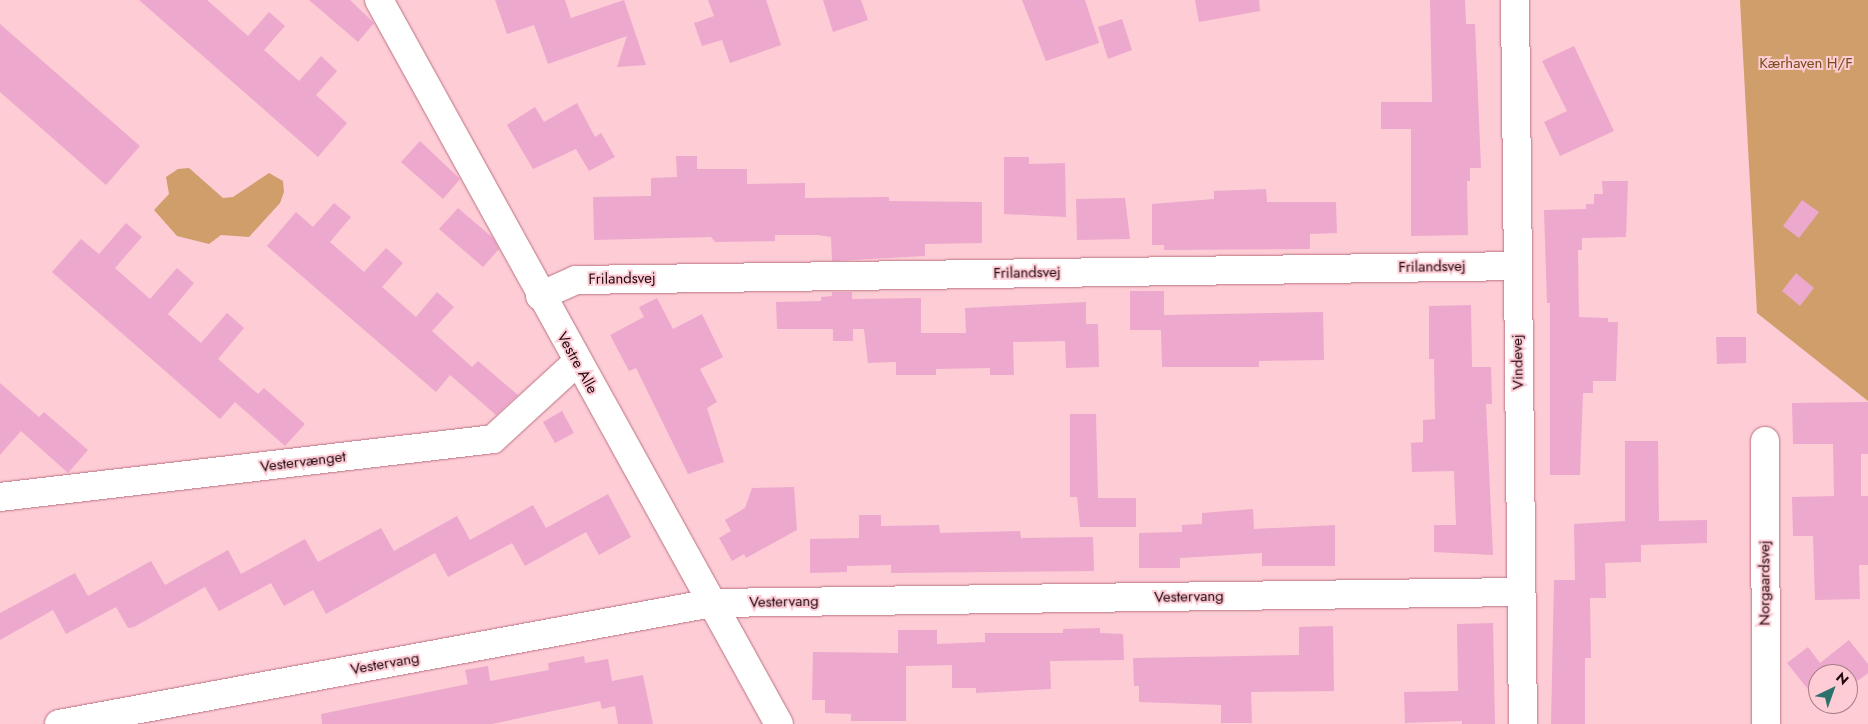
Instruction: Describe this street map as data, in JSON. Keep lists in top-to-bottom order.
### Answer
{
  "streets": {
    "street": [
      "Frilandsvej",
      "Vindevej",
      "Vestre Alle",
      "Vestervænget",
      "Norgaardsvej",
      "Vestervang"
    ]
  },
  "crossings": [
    ["Frilandsvej", "Vindevej"],
    ["Frilandsvej", "Vestre Alle"],
    ["Vindevej", "Vestervang"],
    ["Vestre Alle", "Vestervænget"],
    ["Vestre Alle", "Vestervang"]
  ],
  "parks": ["Kærhaven H/F"],
  "north": "top right"
}
